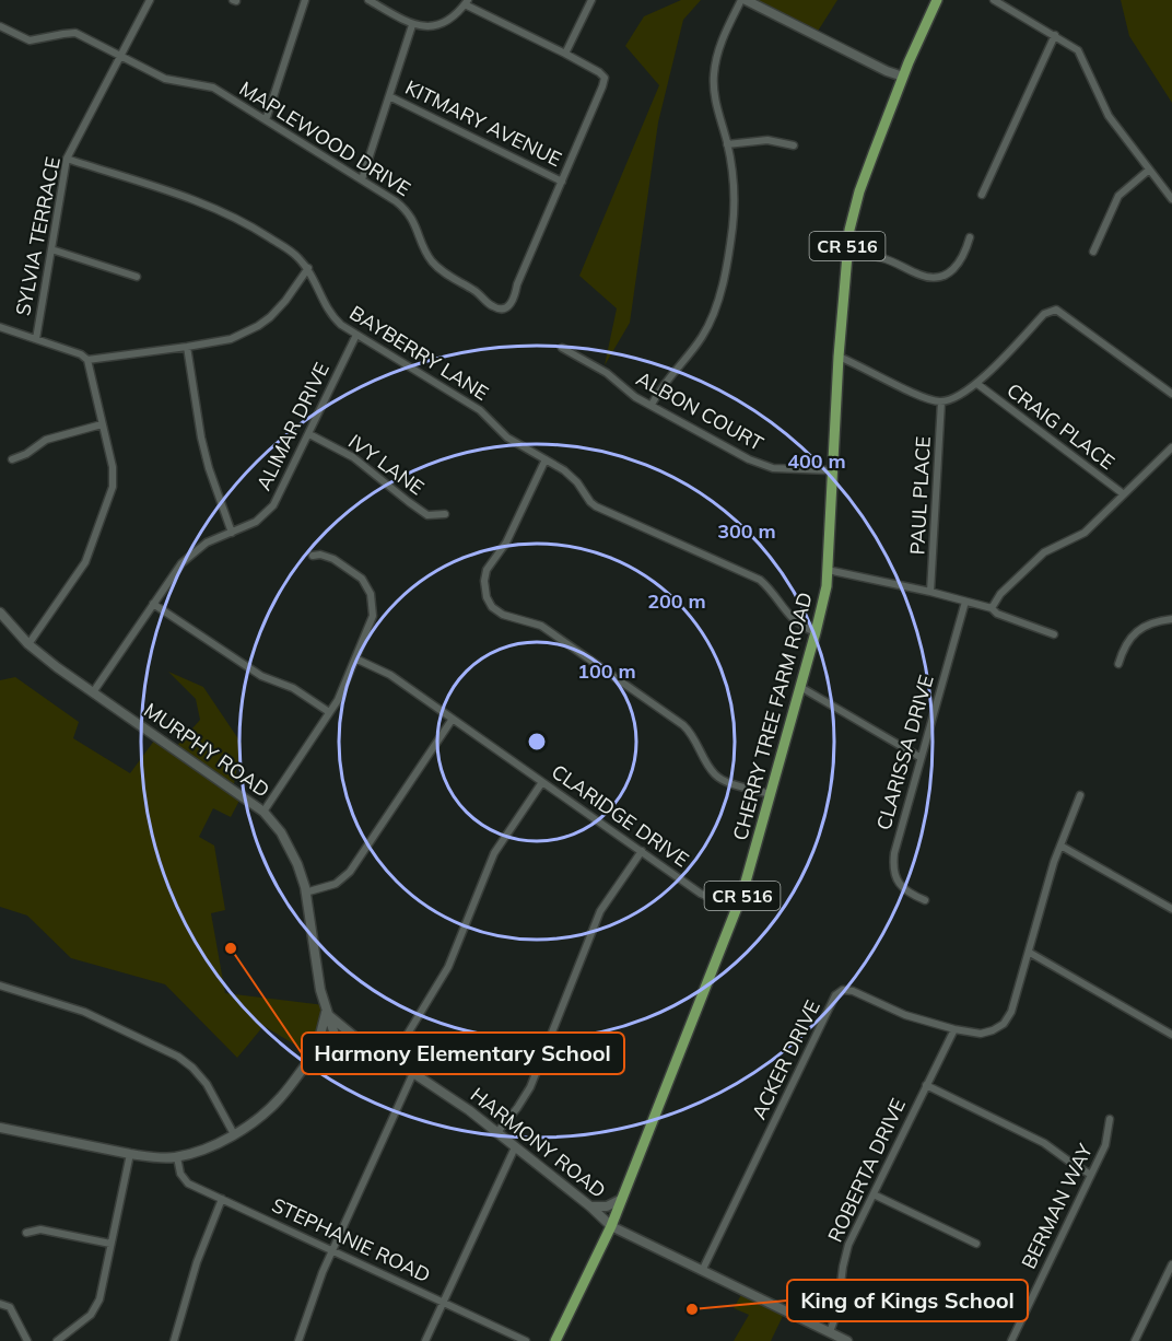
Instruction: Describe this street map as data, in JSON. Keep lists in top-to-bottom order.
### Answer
{
  "streets": {
    "main road": ["CR 516", "CHERRY TREE FARM ROAD"],
    "street": [
      "KITMARY AVENUE",
      "MAPLEWOOD DRIVE",
      "SYLVIA TERRACE",
      "BAYBERRY LANE",
      "ALBON COURT",
      "ALIMAR DRIVE",
      "CRAIG PLACE",
      "IVY LANE",
      "PAUL PLACE",
      "MURPHY ROAD",
      "CLARISSA DRIVE",
      "CLARIDGE DRIVE",
      "ACKER DRIVE",
      "HARMONY ROAD",
      "ROBERTA DRIVE",
      "BERMAN WAY",
      "STEPHANIE ROAD"
    ]
  },
  "crossings": [
    ["KITMARY AVENUE", "MAPLEWOOD DRIVE"],
    ["MAPLEWOOD DRIVE", "SYLVIA TERRACE"],
    ["SYLVIA TERRACE", "BAYBERRY LANE"],
    ["BAYBERRY LANE", "ALIMAR DRIVE"],
    ["BAYBERRY LANE", "CHERRY TREE FARM ROAD"],
    ["ALBON COURT", "CHERRY TREE FARM ROAD"],
    ["ALIMAR DRIVE", "IVY LANE"],
    ["ALIMAR DRIVE", "MURPHY ROAD"],
    ["CHERRY TREE FARM ROAD", "CLARIDGE DRIVE"],
    ["CHERRY TREE FARM ROAD", "HARMONY ROAD"],
    ["MURPHY ROAD", "HARMONY ROAD"],
    ["ACKER DRIVE", "HARMONY ROAD"],
    ["ACKER DRIVE", "ROBERTA DRIVE"],
    ["HARMONY ROAD", "ROBERTA DRIVE"]
  ],
  "places": ["Harmony Elementary School", "King of Kings School"],
  "rings": [
    "400 m",
    "300 m",
    "200 m",
    "100 m"
  ]
}
